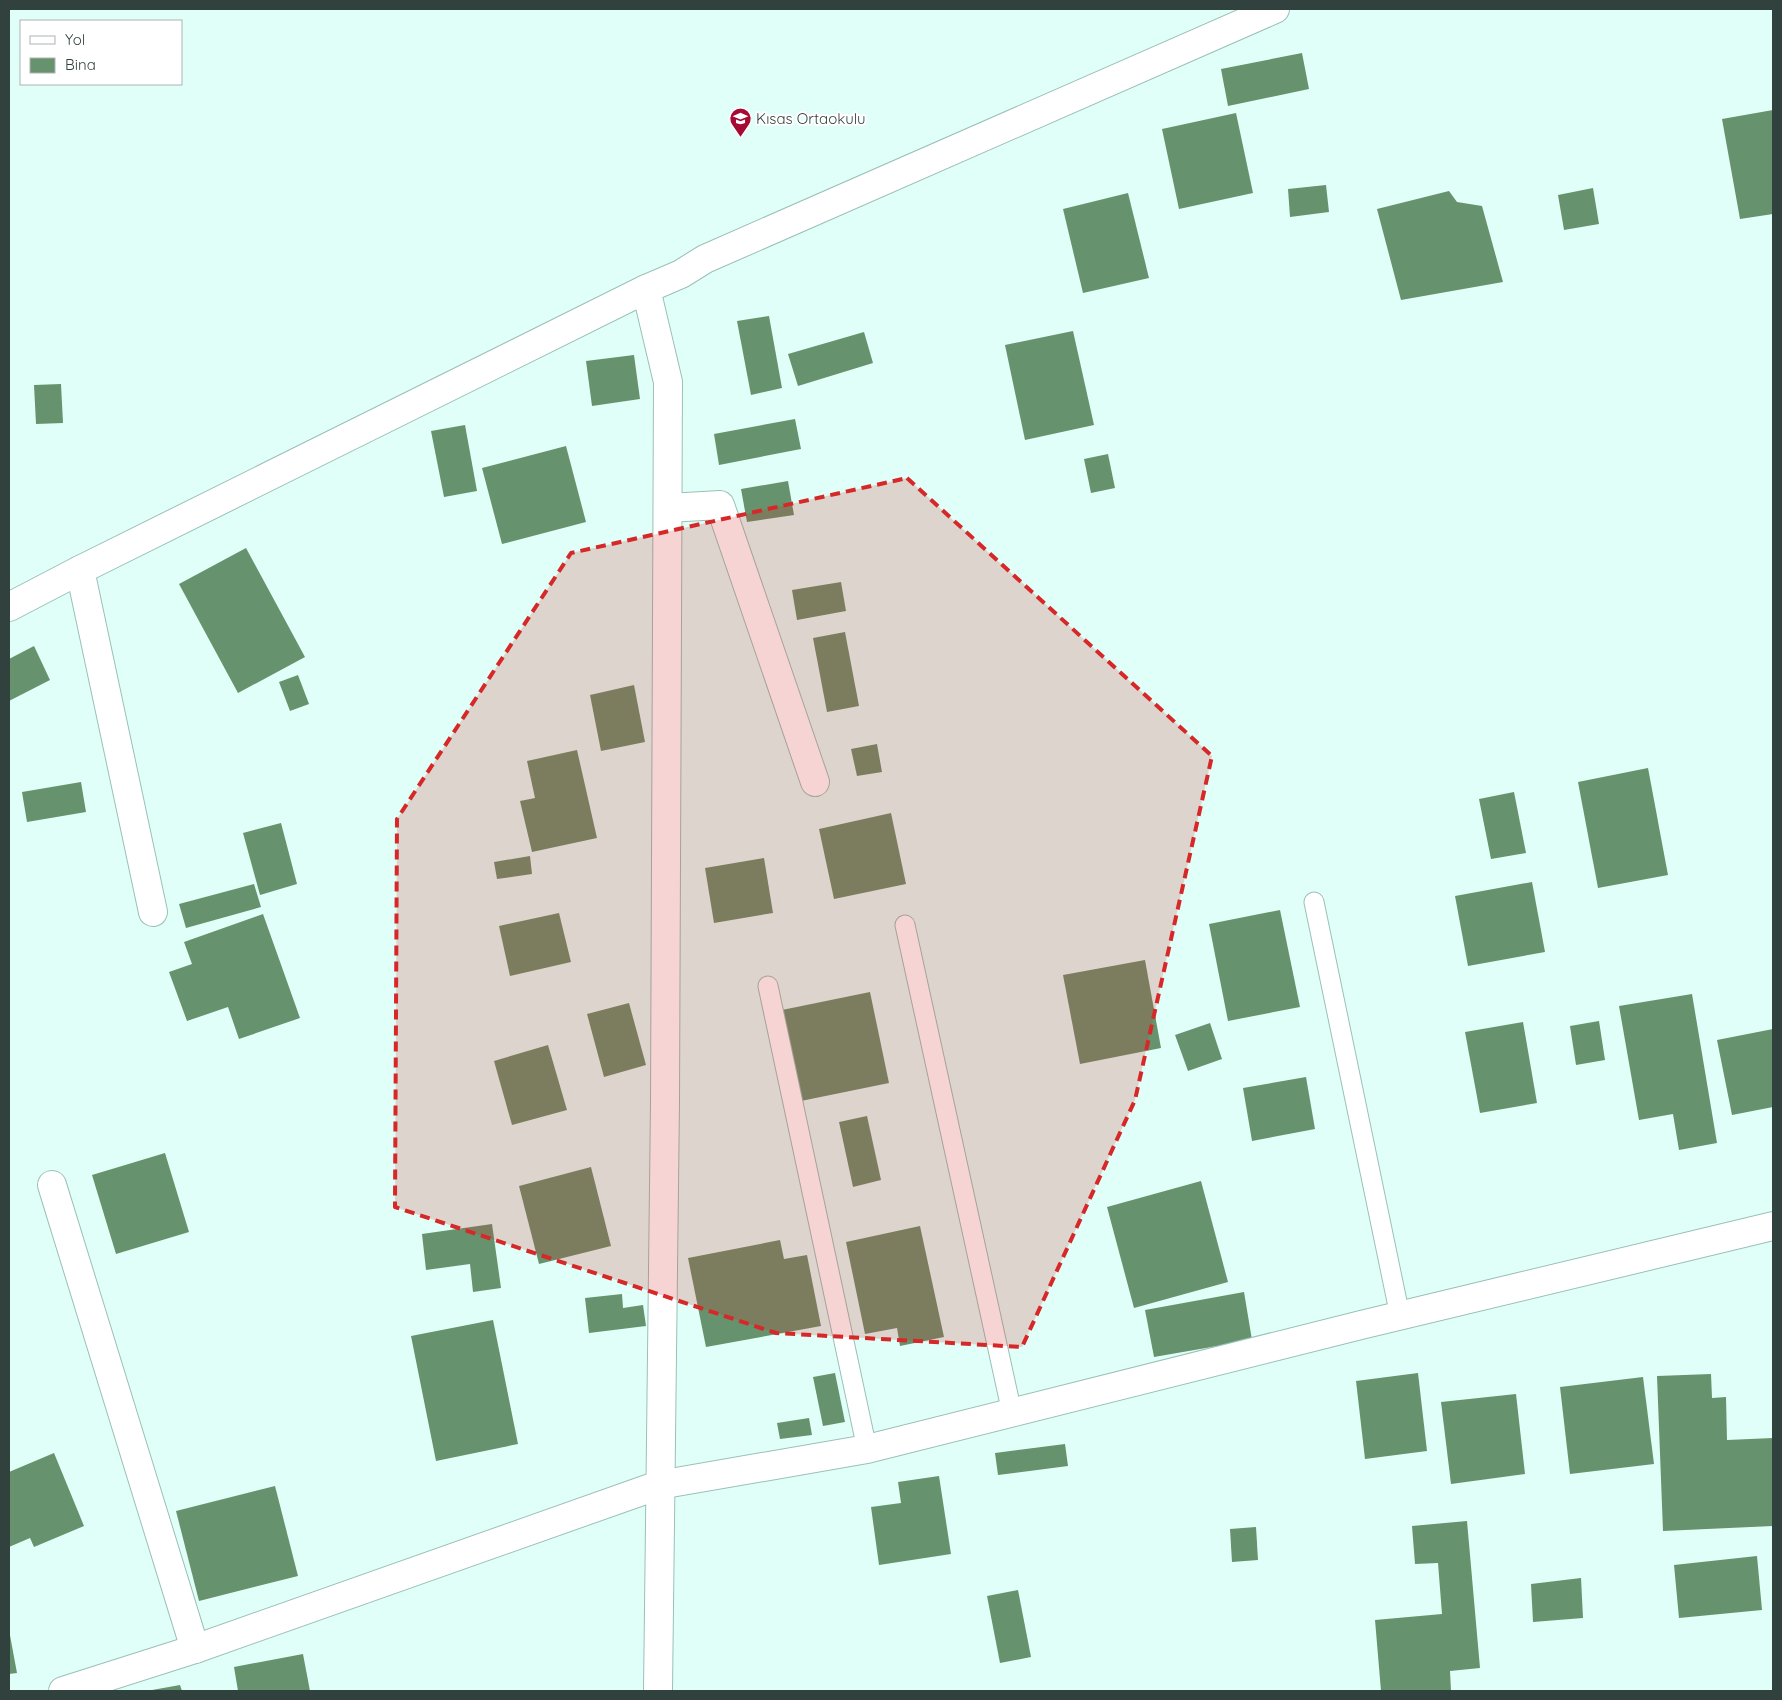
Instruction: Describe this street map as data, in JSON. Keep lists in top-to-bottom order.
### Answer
{
  "places": {
    "school or university": ["Kısas Ortaokulu"]
  },
  "legend": ["Yol", "Bina"]
}
